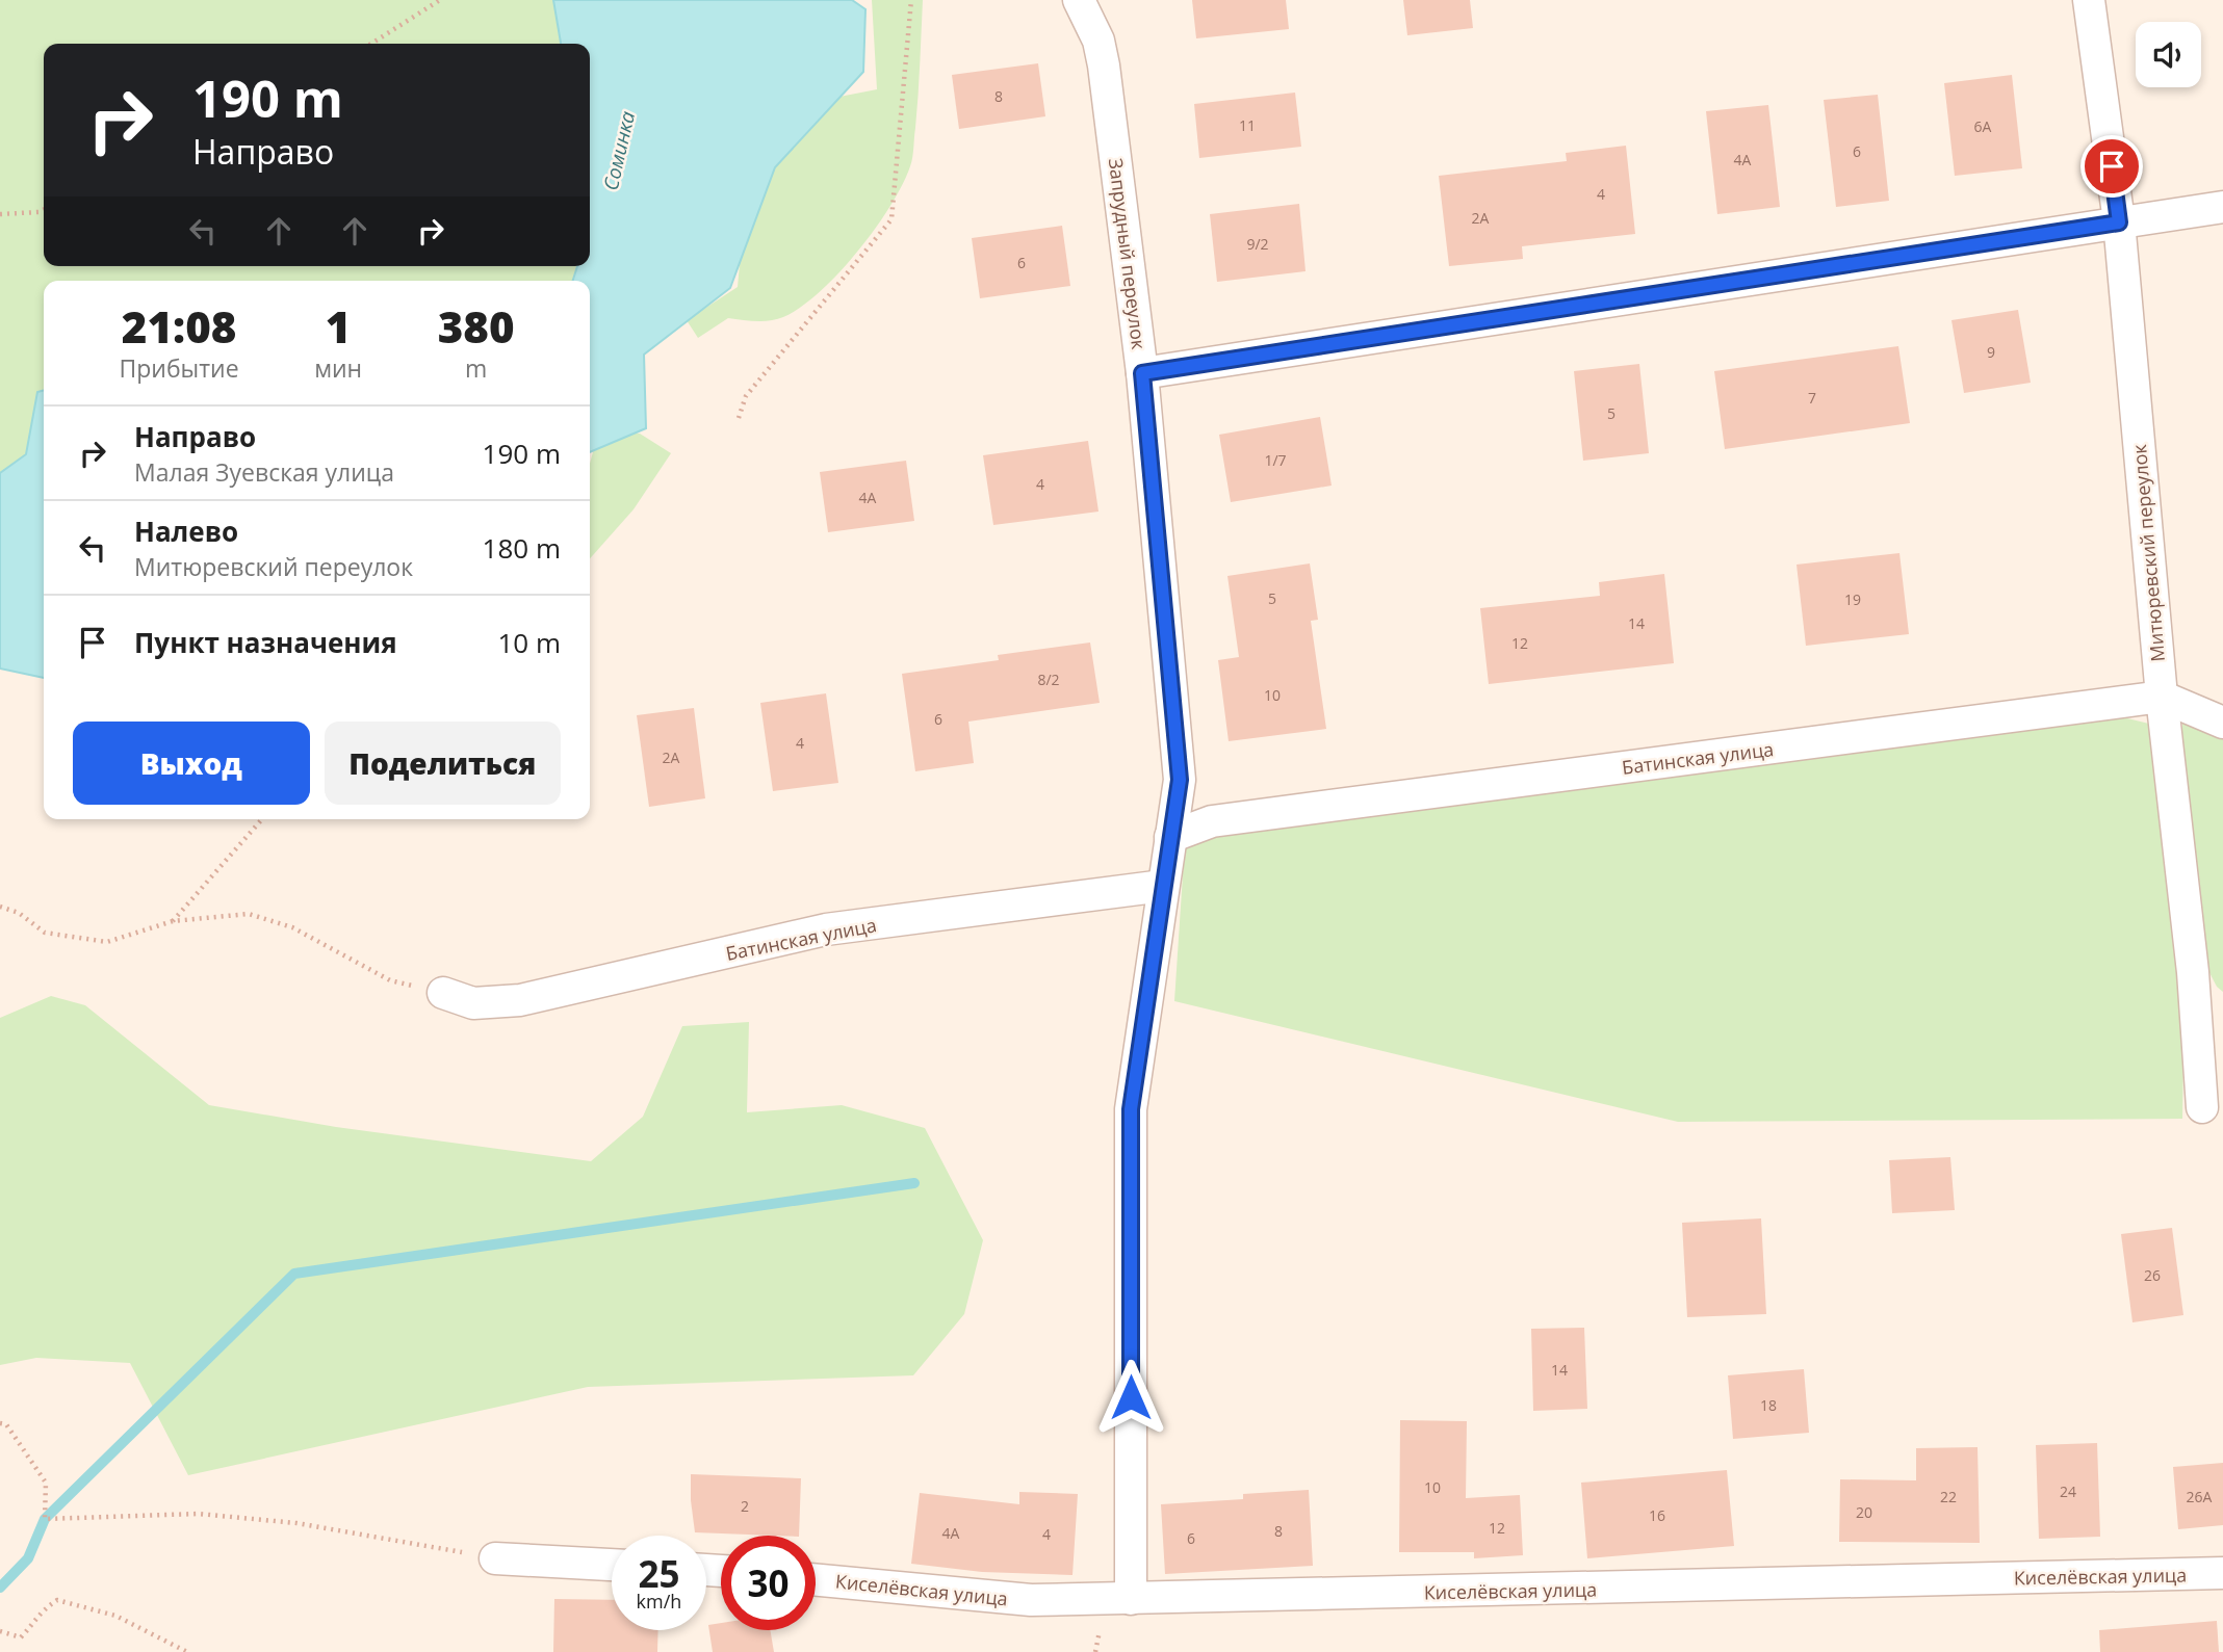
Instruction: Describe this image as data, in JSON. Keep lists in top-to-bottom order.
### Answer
{
  "streets": {
    "street": [
      "Запрудный переулок",
      "Митюревский переулок",
      "Батинская улица",
      "Киселёвская улица"
    ]
  },
  "crossings": [
    ["Запрудный переулок", "Батинская улица"],
    ["Запрудный переулок", "Киселёвская улица"],
    ["Митюревский переулок", "Батинская улица"]
  ],
  "water": ["Соминка"],
  "house_numbers": [
    "8",
    "11",
    "6А",
    "6",
    "4А",
    "4",
    "2А",
    "9/2",
    "6",
    "9",
    "7",
    "5",
    "1/7",
    "4",
    "4А",
    "5",
    "19",
    "14",
    "12",
    "8/2",
    "10",
    "6",
    "4",
    "2А",
    "26",
    "14",
    "18",
    "10",
    "24",
    "22",
    "26А",
    "2",
    "20",
    "16",
    "12",
    "8",
    "4А",
    "4",
    "6"
  ],
  "page": {
    "turn": ["190 m", "Направо"],
    "eta": [
      "21:08",
      "Прибытие",
      "1",
      "мин",
      "380",
      "m"
    ],
    "list": [
      {
        "name": "Направо",
        "note": "Малая Зуевская улица",
        "value": "190 m"
      },
      {
        "name": "Налево",
        "note": "Митюревский переулок",
        "value": "180 m"
      },
      {
        "name": "Пункт назначения",
        "value": "10 m"
      }
    ],
    "buttons": ["Выход", "Поделиться"],
    "speed": "25 km/h",
    "limit": "30"
  }
}
